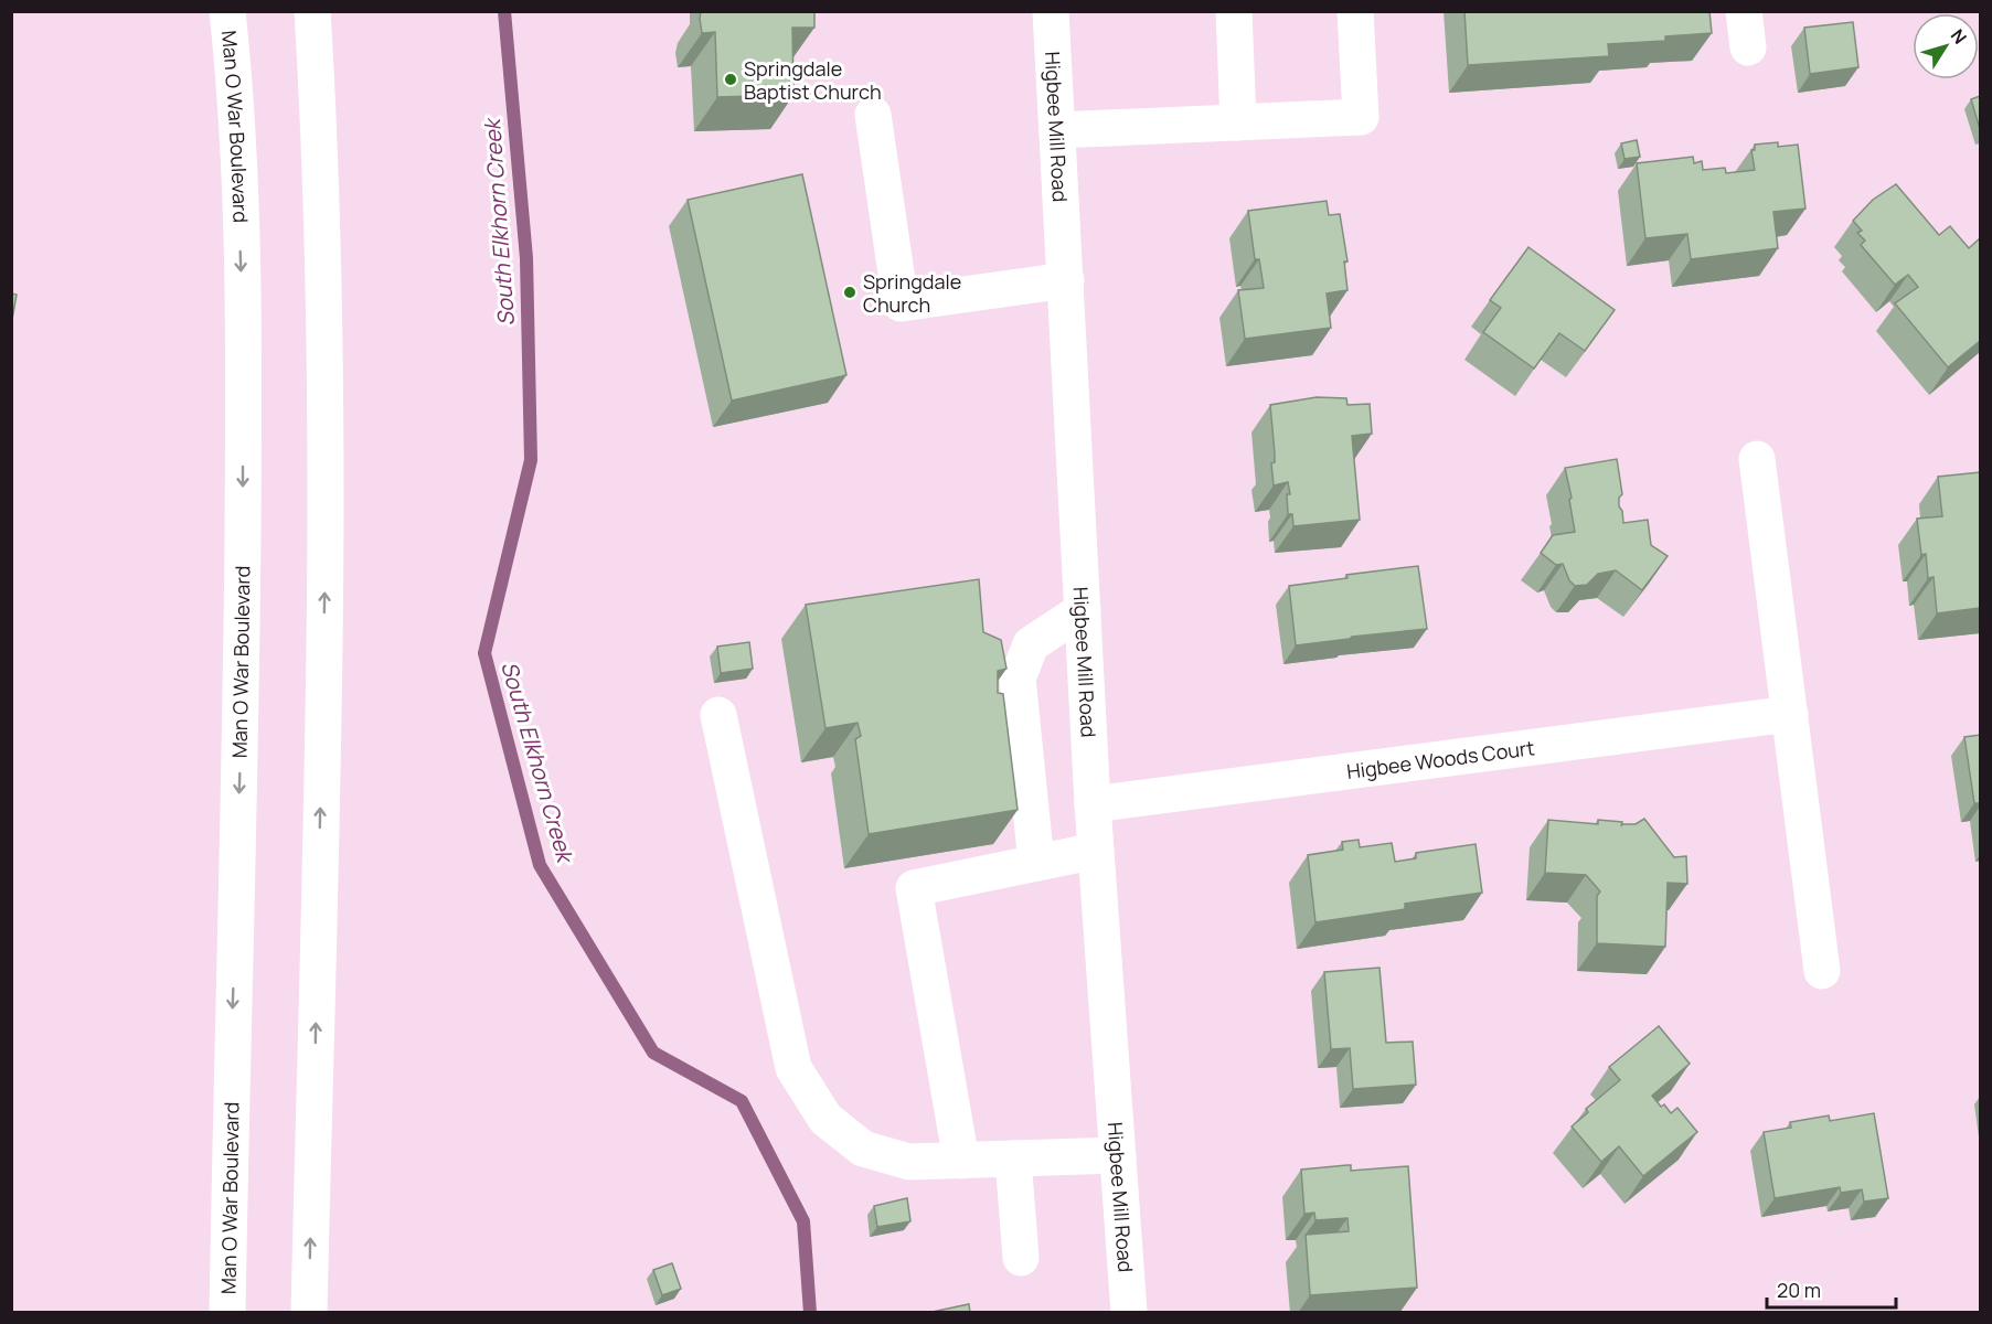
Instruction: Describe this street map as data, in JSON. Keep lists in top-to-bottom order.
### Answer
{
  "streets": {
    "main road": ["Man O War Boulevard", "Higbee Mill Road", "Higbee Woods Court"]
  },
  "crossings": [
    ["Higbee Mill Road", "Higbee Woods Court"]
  ],
  "water": ["South Elkhorn Creek"],
  "places": ["Springdale Baptist Church", "Springdale Church"],
  "scale_bar": "20 m",
  "north": "top right"
}
